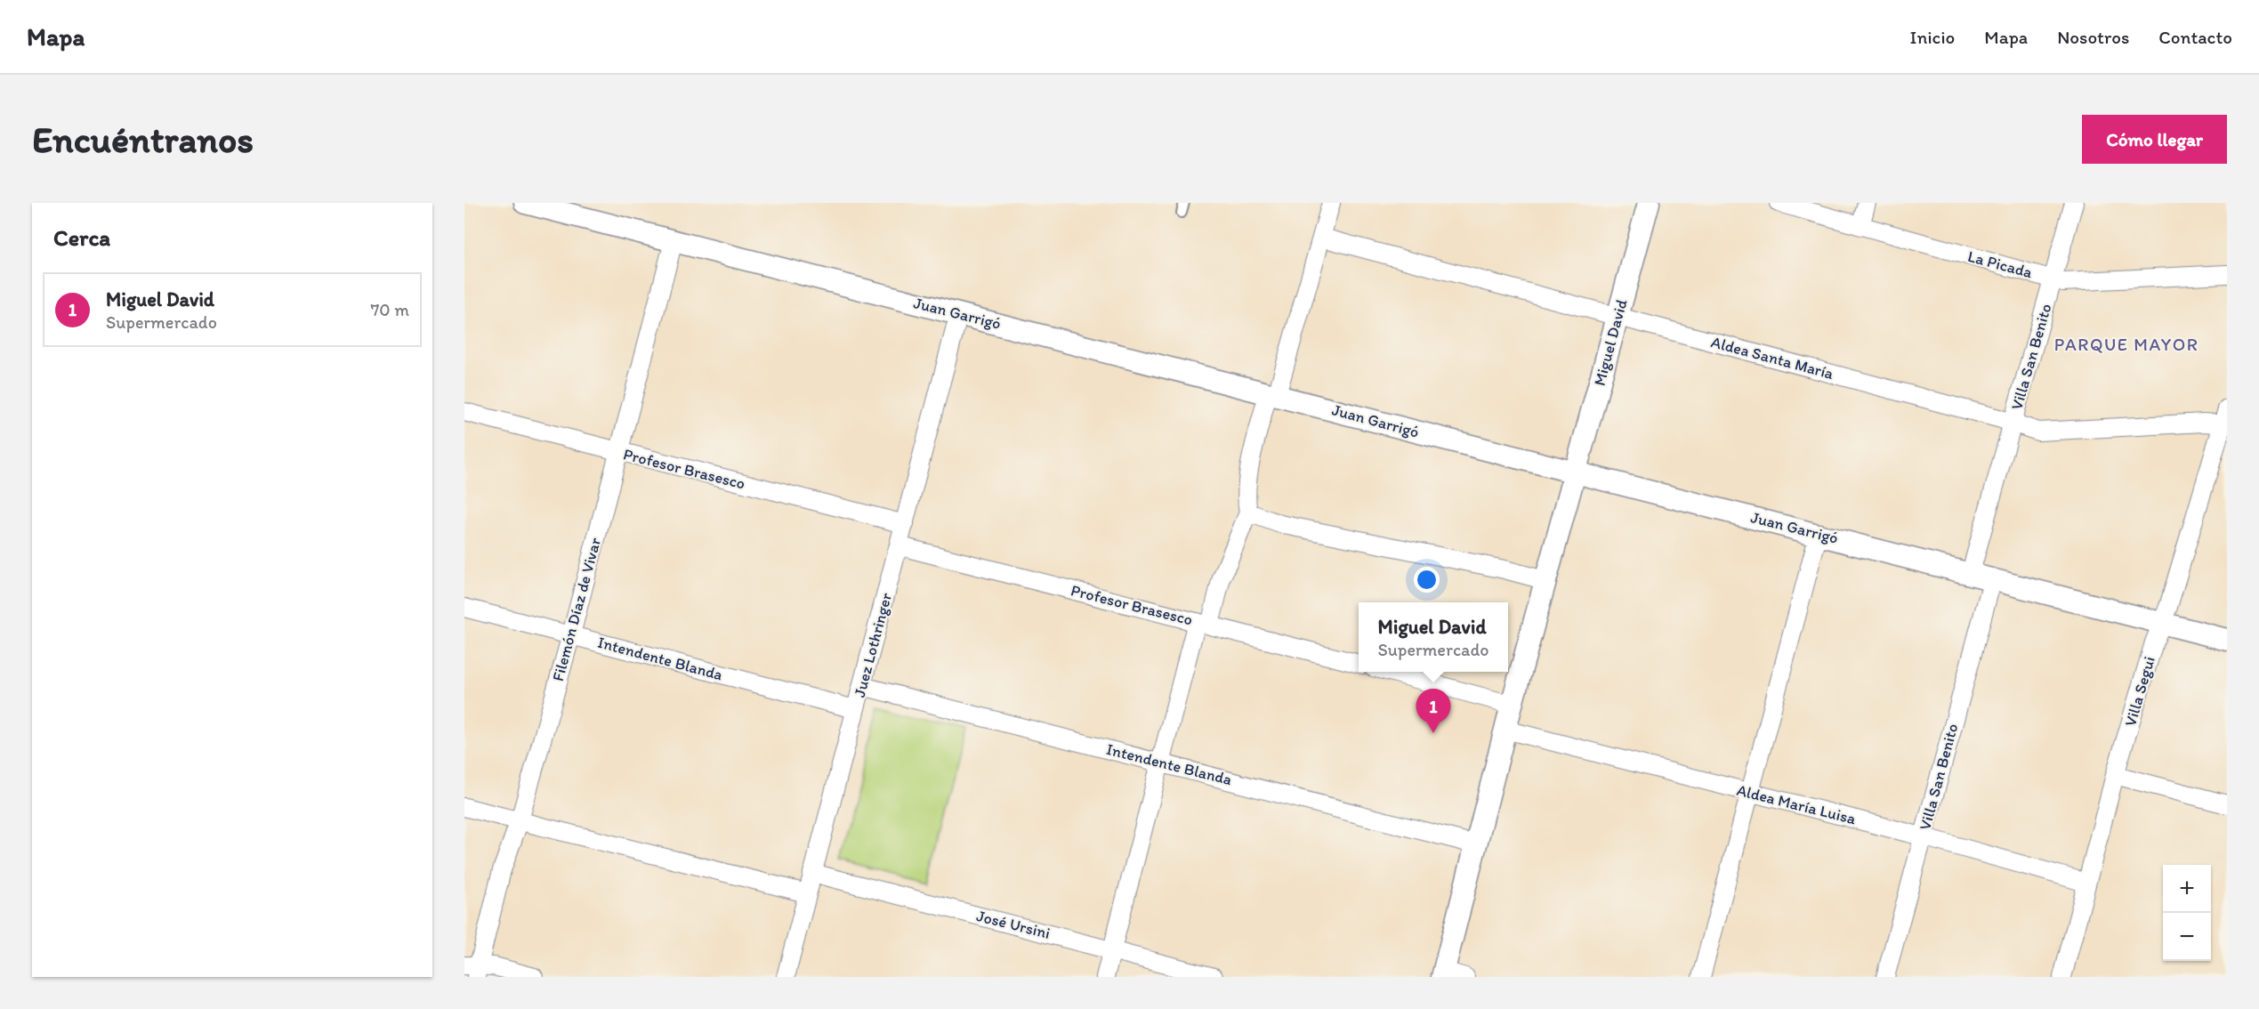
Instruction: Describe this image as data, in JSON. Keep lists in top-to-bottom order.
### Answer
{
  "streets": {
    "street": [
      "La Picada",
      "Juan Garrigó",
      "Miguel David",
      "Villa San Benito",
      "Aldea Santa María",
      "Profesor Brasesco",
      "Filemón Díaz de Vivar",
      "Juez Lothringer",
      "Intendente Blanda",
      "Villa Segui",
      "Aldea María Luisa",
      "José Ursini"
    ]
  },
  "crossings": [
    ["La Picada", "Villa San Benito"],
    ["Juan Garrigó", "Miguel David"],
    ["Juan Garrigó", "Villa San Benito"],
    ["Juan Garrigó", "Filemón Díaz de Vivar"],
    ["Juan Garrigó", "Juez Lothringer"],
    ["Juan Garrigó", "Villa Segui"],
    ["Miguel David", "Aldea Santa María"],
    ["Miguel David", "Intendente Blanda"],
    ["Miguel David", "Aldea María Luisa"],
    ["Villa San Benito", "Aldea Santa María"],
    ["Villa San Benito", "Aldea María Luisa"],
    ["Aldea Santa María", "Villa Segui"],
    ["Profesor Brasesco", "Filemón Díaz de Vivar"],
    ["Profesor Brasesco", "Juez Lothringer"],
    ["Filemón Díaz de Vivar", "Intendente Blanda"],
    ["Juez Lothringer", "Intendente Blanda"],
    ["Juez Lothringer", "José Ursini"],
    ["Villa Segui", "Aldea María Luisa"]
  ],
  "districts": ["PARQUE MAYOR"],
  "page": {
    "header": "Mapa",
    "nav": [
      "Inicio",
      "Mapa",
      "Nosotros",
      "Contacto"
    ],
    "buttons": "Cómo llegar",
    "title": "Encuéntranos",
    "heading": "Cerca",
    "list": [
      {
        "mark": "1",
        "name": "Miguel David",
        "note": "Supermercado",
        "value": "70 m"
      }
    ],
    "popup": ["Miguel David", "Supermercado"],
    "pins": "1",
    "map_buttons": ["+", "−"]
  }
}
